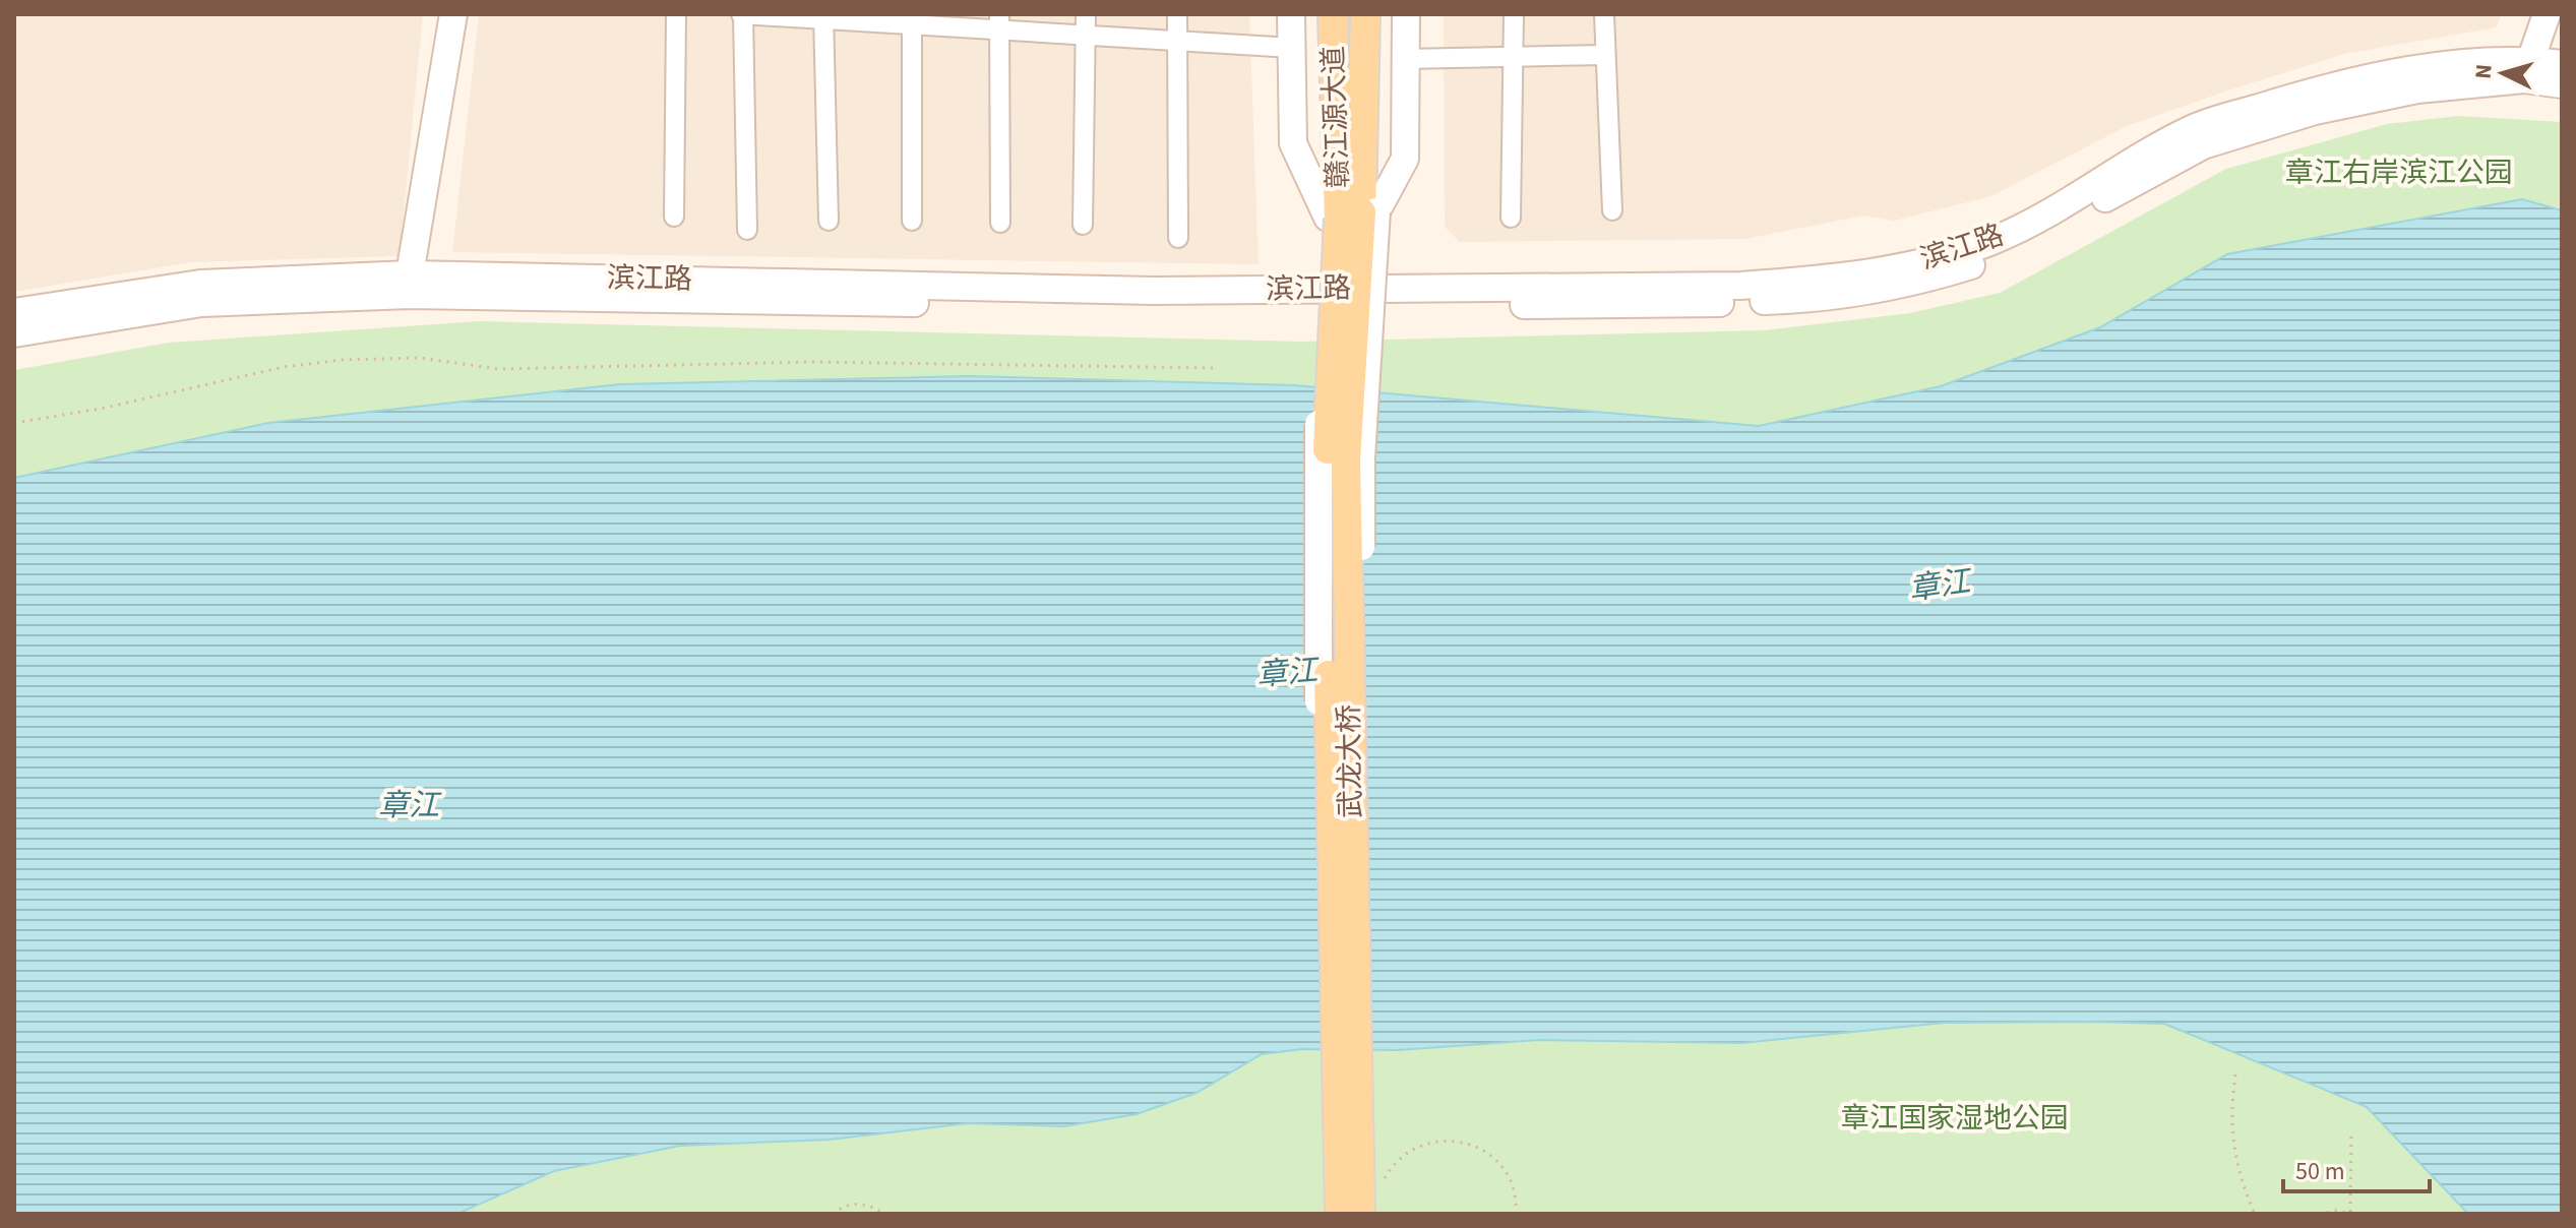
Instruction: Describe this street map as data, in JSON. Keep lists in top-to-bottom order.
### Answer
{
  "streets": {
    "main road": ["赣江源大道", "滨江路", "武龙大桥"]
  },
  "crossings": [
    ["赣江源大道", "武龙大桥"]
  ],
  "water": ["章江"],
  "parks": ["章江右岸滨江公园", "章江国家湿地公园"],
  "scale_bar": "50 m",
  "north": "left"
}
